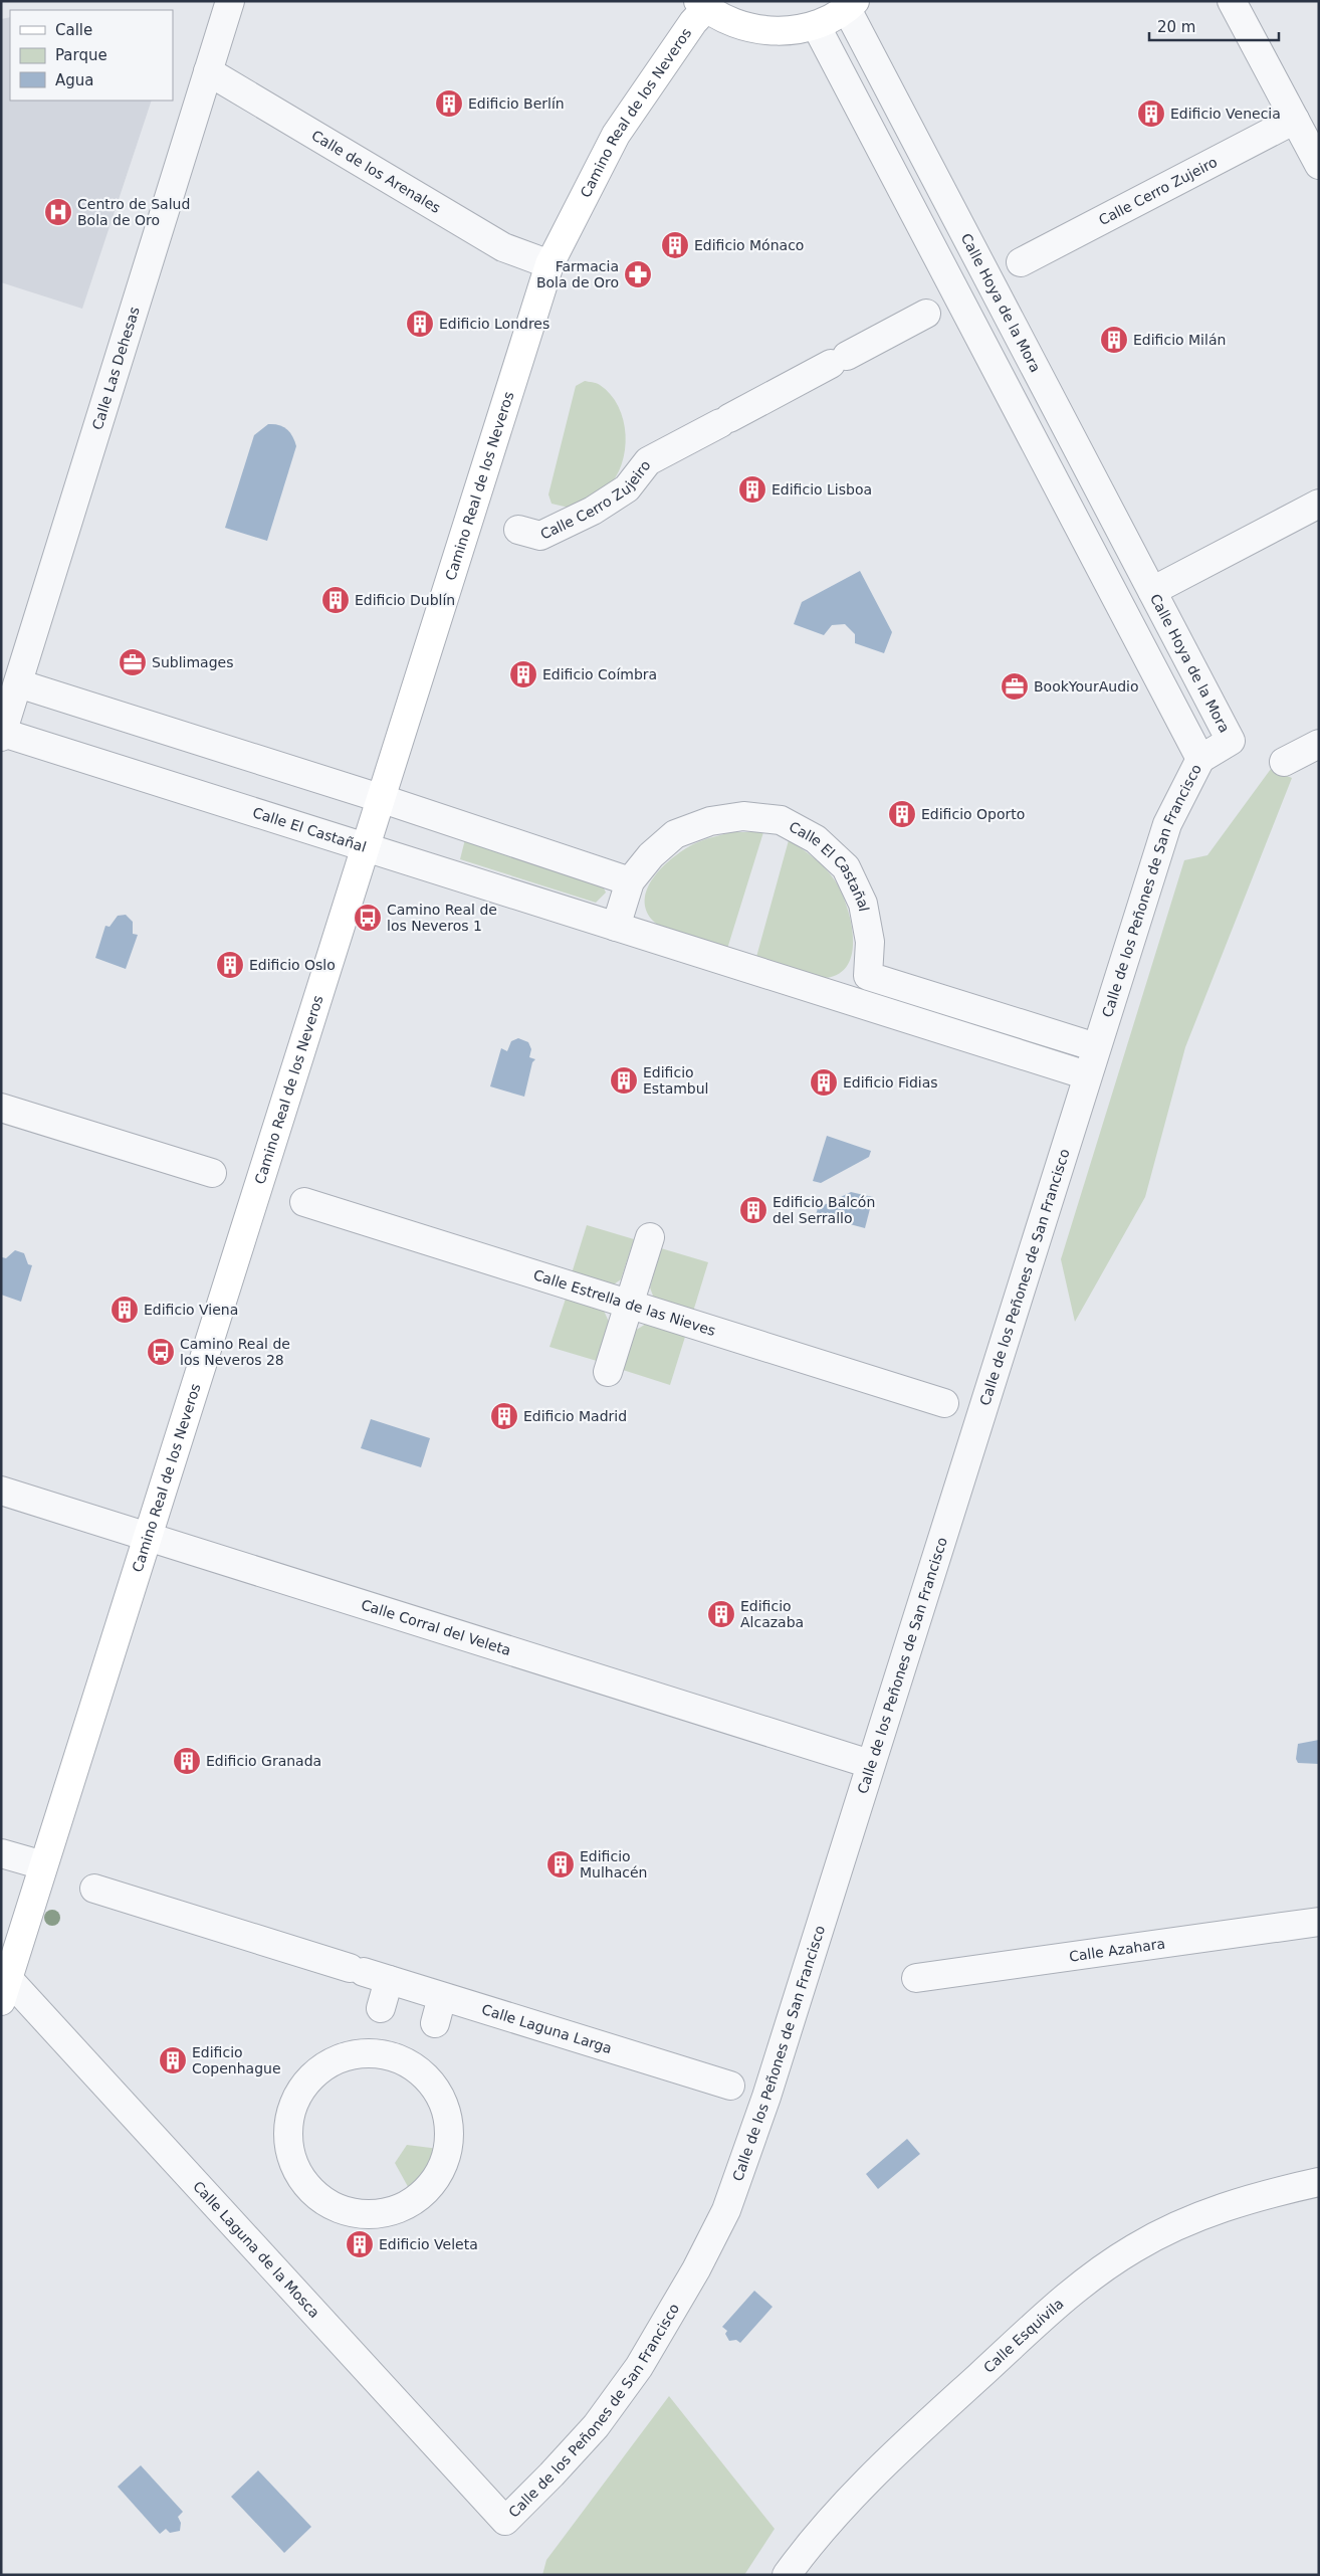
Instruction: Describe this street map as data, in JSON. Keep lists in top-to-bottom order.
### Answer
{
  "streets": {
    "main road": ["Camino Real de los Neveros"],
    "street": [
      "Calle de los Arenales",
      "Calle Cerro Zujeiro",
      "Calle Hoya de la Mora",
      "Calle Las Dehesas",
      "Calle El Castañal",
      "Calle de los Peñones de San Francisco",
      "Calle Estrella de las Nieves",
      "Calle Corral del Veleta",
      "Calle Azahara",
      "Calle Laguna Larga",
      "Calle Laguna de la Mosca",
      "Calle Esquivila"
    ]
  },
  "crossings": [
    ["Camino Real de los Neveros", "Calle de los Arenales"],
    ["Camino Real de los Neveros", "Calle El Castañal"],
    ["Camino Real de los Neveros", "Calle Corral del Veleta"],
    ["Camino Real de los Neveros", "Calle Laguna de la Mosca"],
    ["Calle de los Arenales", "Calle Las Dehesas"],
    ["Calle Hoya de la Mora", "Calle de los Peñones de San Francisco"],
    ["Calle Las Dehesas", "Calle El Castañal"],
    ["Calle El Castañal", "Calle de los Peñones de San Francisco"],
    ["Calle de los Peñones de San Francisco", "Calle Corral del Veleta"],
    ["Calle de los Peñones de San Francisco", "Calle Laguna de la Mosca"]
  ],
  "places": {
    "building": [
      "Edificio Berlín",
      "Edificio Venecia",
      "Edificio Mónaco",
      "Edificio Londres",
      "Edificio Milán",
      "Edificio Lisboa",
      "Edificio Dublín",
      "Edificio Coímbra",
      "Edificio Oporto",
      "Edificio Oslo",
      "Edificio Estambul",
      "Edificio Fidias",
      "Edificio Balcón del Serrallo",
      "Edificio Viena",
      "Edificio Madrid",
      "Edificio Alcazaba",
      "Edificio Granada",
      "Edificio Mulhacén",
      "Edificio Copenhague",
      "Edificio Veleta"
    ],
    "hospital": ["Centro de Salud Bola de Oro"],
    "pharmacy": ["Farmacia Bola de Oro"],
    "office": ["Sublimages", "BookYourAudio"],
    "bus stop": ["Camino Real de los Neveros 1", "Camino Real de los Neveros 28"]
  },
  "legend": ["Calle", "Parque", "Agua"],
  "scale_bar": "20 m"
}
